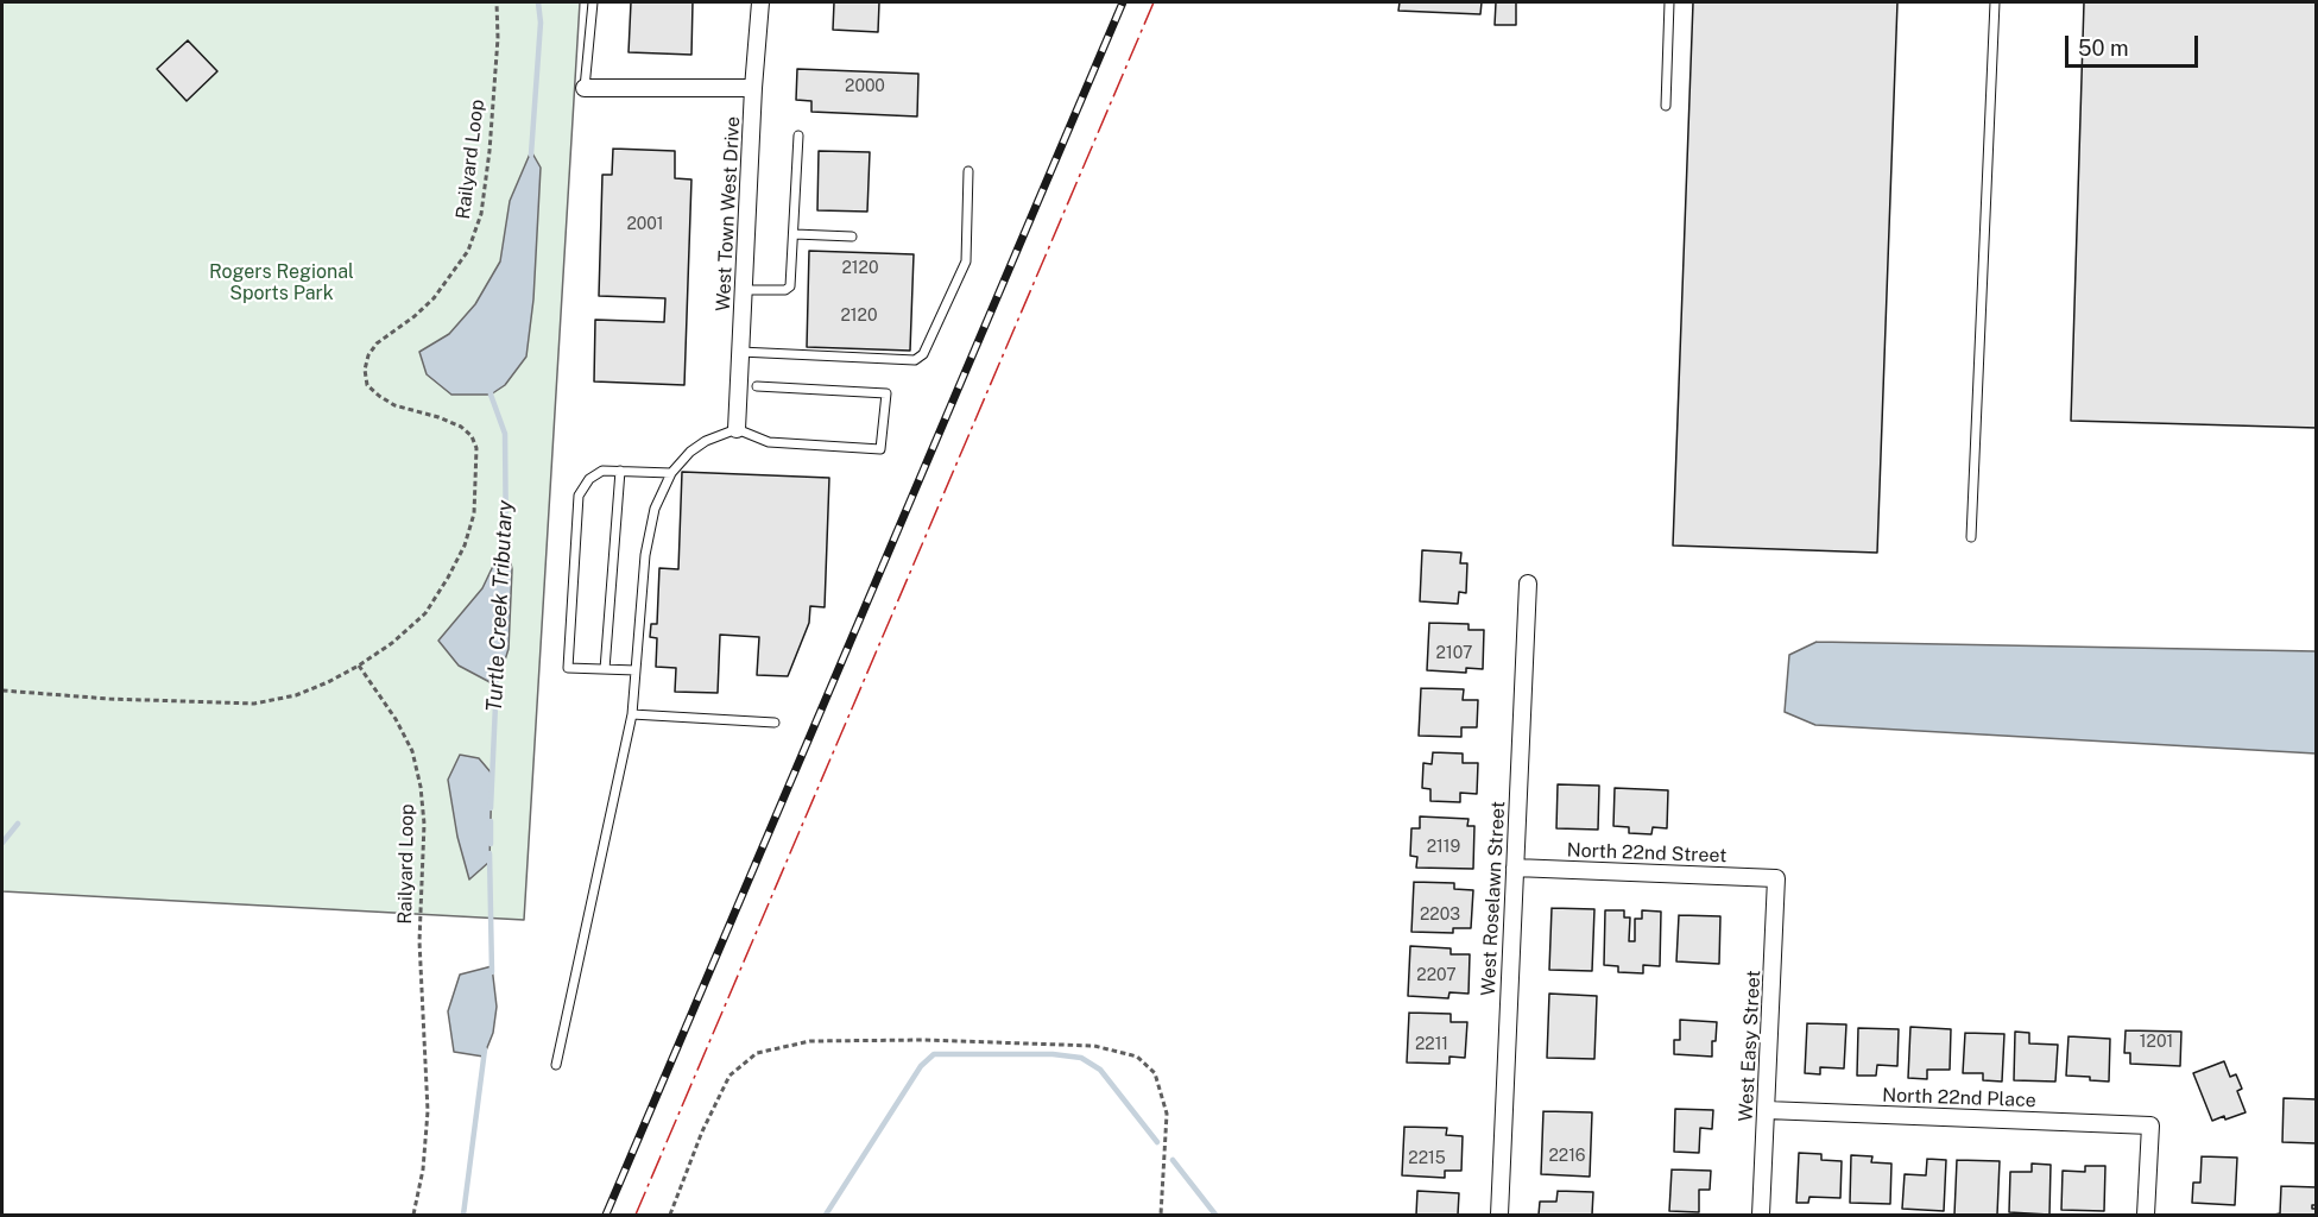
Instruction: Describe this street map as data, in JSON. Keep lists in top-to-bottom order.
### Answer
{
  "streets": {
    "street": [
      "West Town West Drive",
      "North 22nd Street",
      "West Roselawn Street",
      "West Easy Street",
      "North 22nd Place"
    ],
    "path": ["Railyard Loop"]
  },
  "crossings": [
    ["North 22nd Street", "West Roselawn Street"],
    ["North 22nd Street", "West Easy Street"],
    ["West Easy Street", "North 22nd Place"]
  ],
  "water": ["Turtle Creek Tributary"],
  "parks": ["Rogers Regional Sports Park"],
  "house_numbers": [
    "2000",
    "2001",
    "2120",
    "2120",
    "2107",
    "2119",
    "2203",
    "2207",
    "1201",
    "2211",
    "2216",
    "2215"
  ],
  "scale_bar": "50 m"
}
